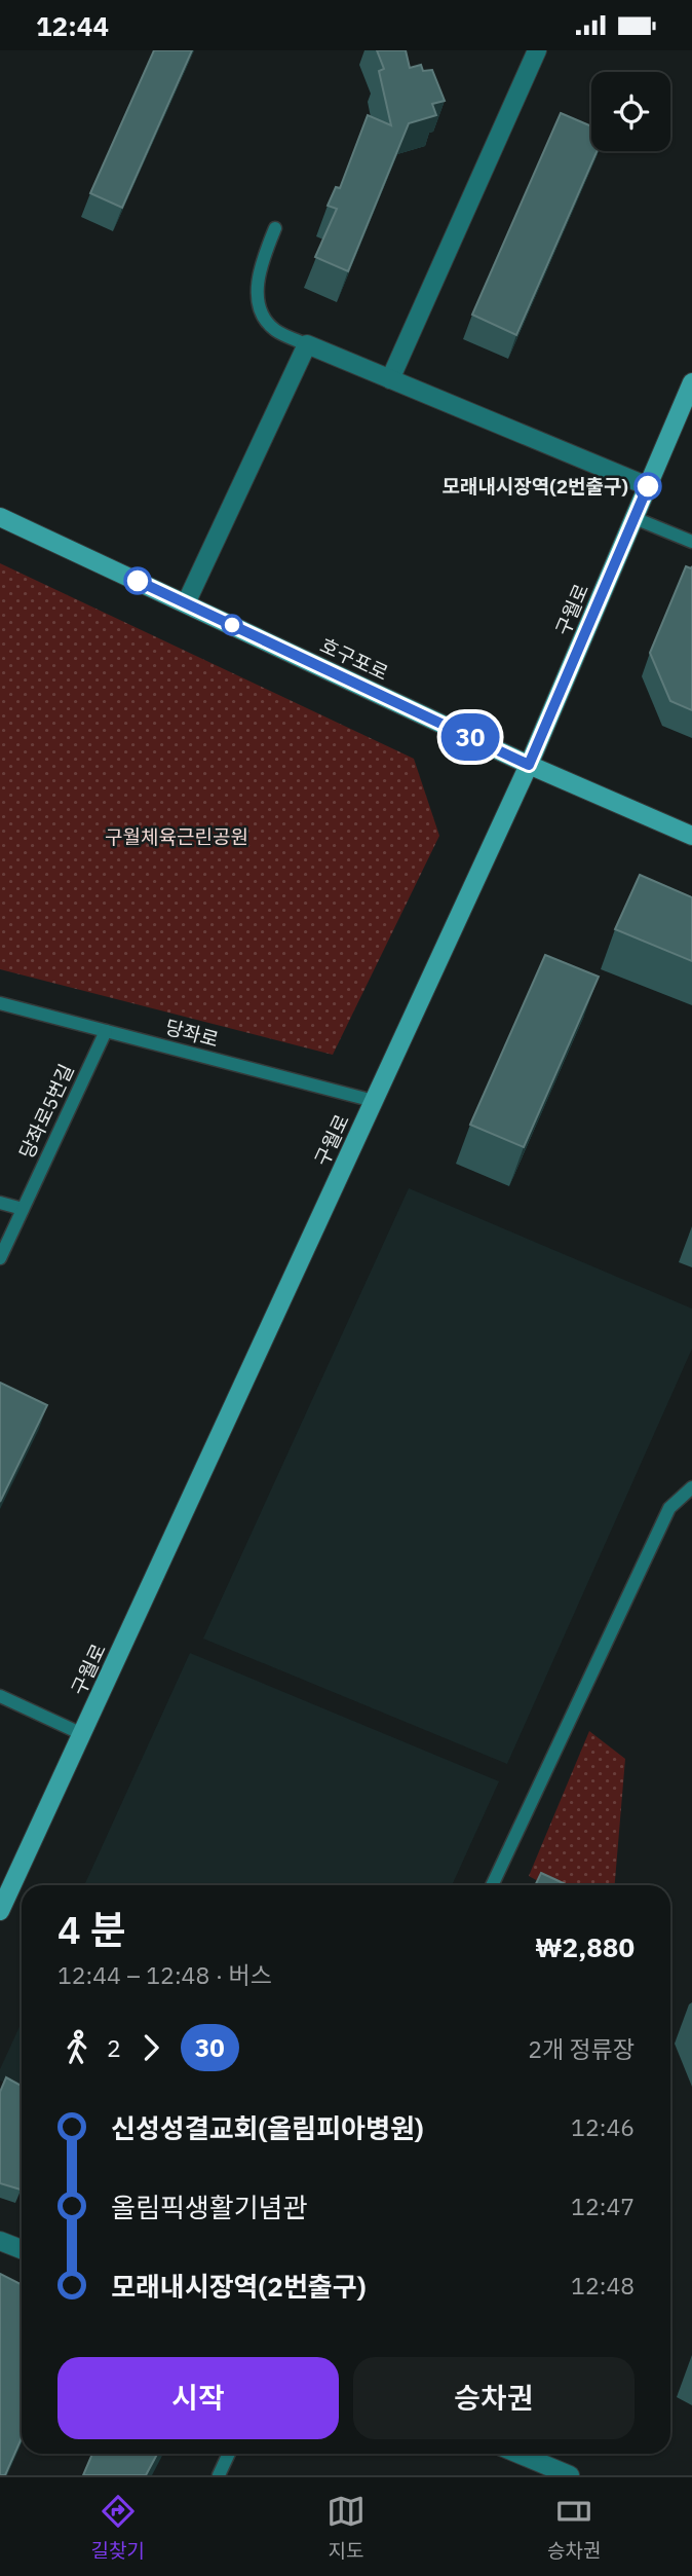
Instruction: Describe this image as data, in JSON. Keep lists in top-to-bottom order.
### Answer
{
  "streets": {
    "main road": ["구월로", "호구포로"],
    "lane": ["당좌로", "당좌로5번길"]
  },
  "crossings": [
    ["구월로", "호구포로"],
    ["구월로", "당좌로"],
    ["당좌로", "당좌로5번길"]
  ],
  "parks": ["구월체육근린공원"],
  "places": ["모래내시장역(2번출구)"],
  "lines": ["bus line 30"],
  "page": {
    "status": "12:44",
    "on_map": "30",
    "heading": ["4 분", "12:44 – 12:48 · 버스", "₩2,880"],
    "legs": ["2", "30", "2개 정류장"],
    "list": [
      {
        "name": "신성성결교회(올림피아병원)",
        "value": "12:46"
      },
      {
        "name": "올림픽생활기념관",
        "value": "12:47"
      },
      {
        "name": "모래내시장역(2번출구)",
        "value": "12:48"
      }
    ],
    "buttons": ["시작", "승차권"],
    "tabs": ["길찾기", "지도", "승차권"]
  }
}
